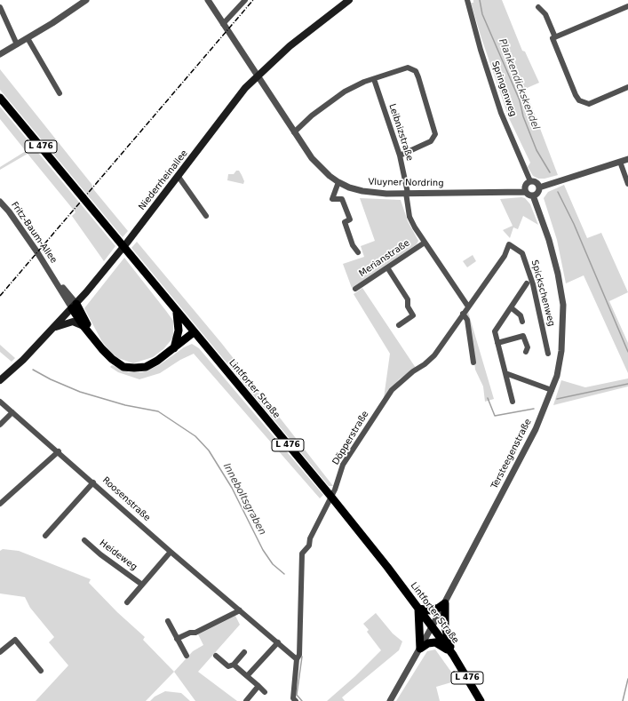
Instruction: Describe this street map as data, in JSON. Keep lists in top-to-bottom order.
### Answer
{
  "streets": {
    "main road": ["L 476", "Niederrheinallee", "Lintforter Straße"],
    "street": [
      "Springenweg",
      "Leibnizstraße",
      "Vluyner Nordring",
      "Fritz-Baum-Allee",
      "Merianstraße",
      "Spickschenweg",
      "Döpperstraße",
      "Tersteegenstraße",
      "Roosenstraße",
      "Heideweg"
    ]
  },
  "crossings": [
    ["Springenweg", "Vluyner Nordring"],
    ["Springenweg", "Tersteegenstraße"],
    ["Leibnizstraße", "Vluyner Nordring"],
    ["Niederrheinallee", "Vluyner Nordring"],
    ["Niederrheinallee", "Fritz-Baum-Allee"],
    ["Vluyner Nordring", "Tersteegenstraße"],
    ["Spickschenweg", "Döpperstraße"],
    ["Lintforter Straße", "Tersteegenstraße"],
    ["Döpperstraße", "Roosenstraße"]
  ],
  "water": ["Plankendickskendel", "Inneboltsgraben"]
}
